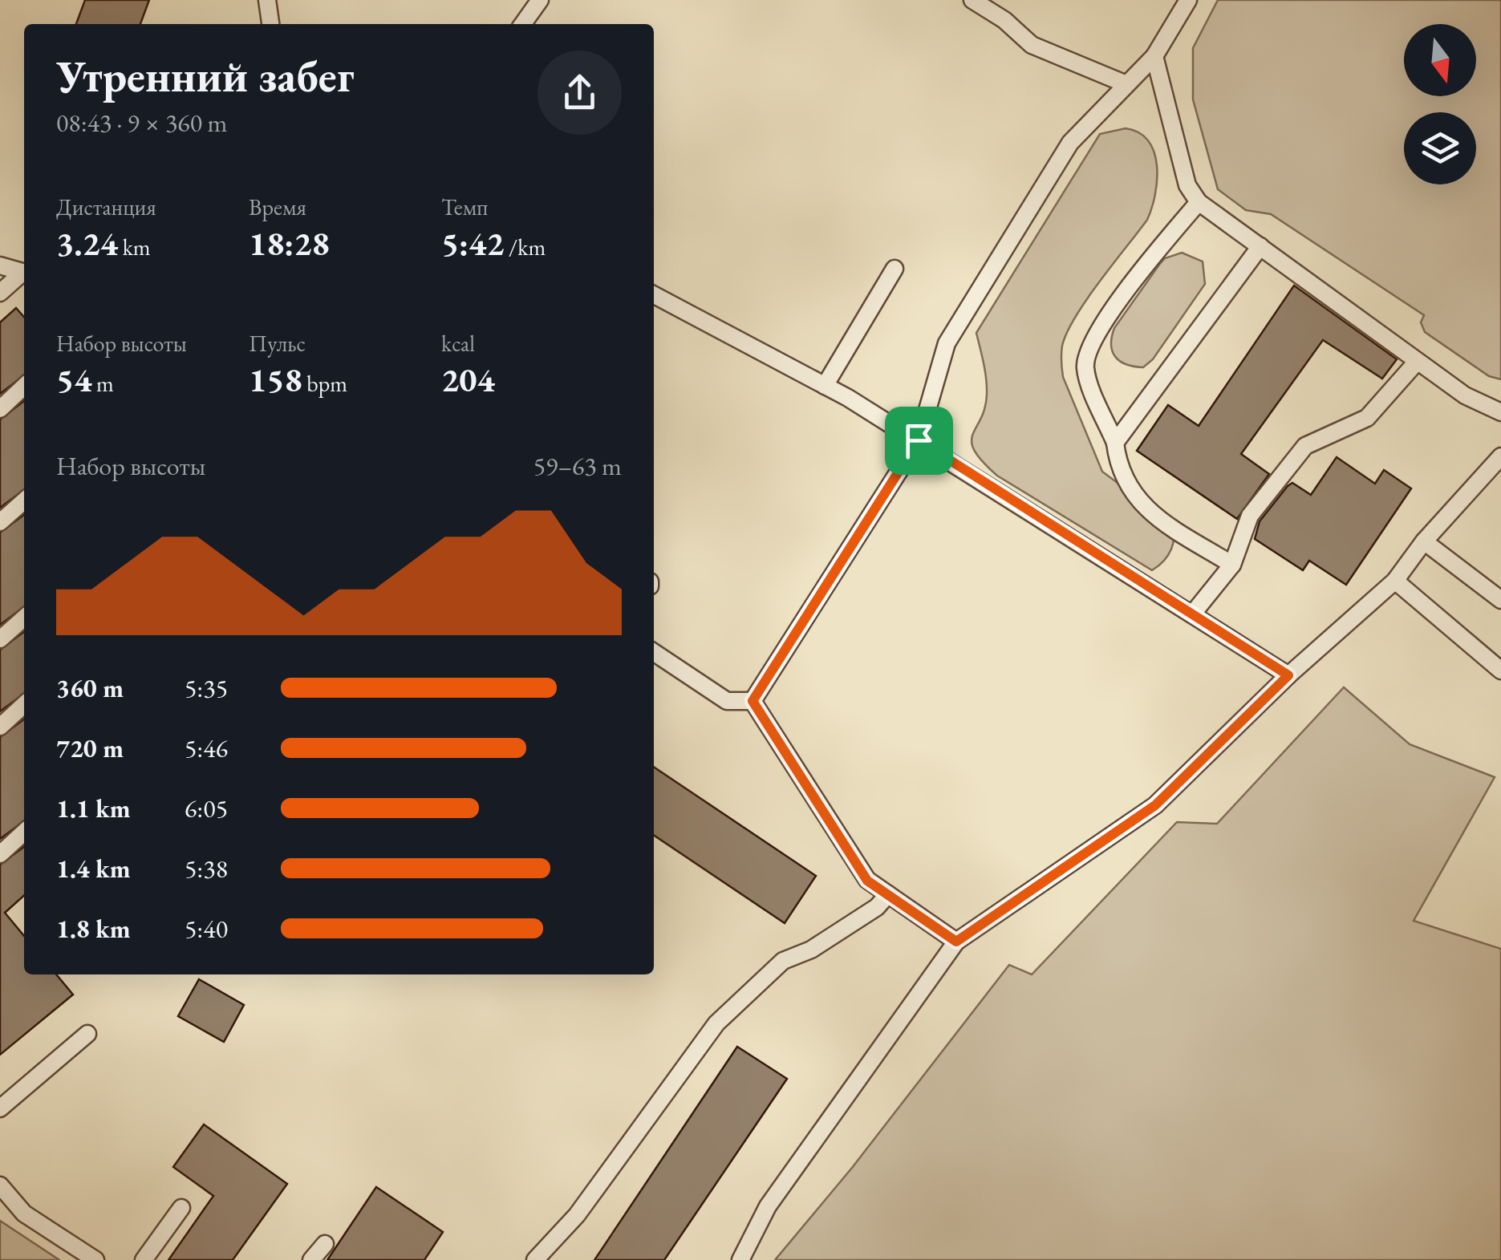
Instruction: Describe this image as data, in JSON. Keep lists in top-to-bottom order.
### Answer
{
  "north": "bottom",
  "page": {
    "heading": ["Утренний забег", "08:43 · 9 × 360 m"],
    "stats": [
      ["Дистанция", "3.24 km"],
      ["Время", "18:28"],
      ["Темп", "5:42 /km"],
      ["Набор высоты", "54 m"],
      ["Пульс", "158 bpm"],
      ["kcal", "204"]
    ],
    "chart": ["Набор высоты", "59–63 m"],
    "list": [
      {
        "name": "360 m",
        "note": "5:35"
      },
      {
        "name": "720 m",
        "note": "5:46"
      },
      {
        "name": "1.1 km",
        "note": "6:05"
      },
      {
        "name": "1.4 km",
        "note": "5:38"
      },
      {
        "name": "1.8 km",
        "note": "5:40"
      }
    ]
  }
}
